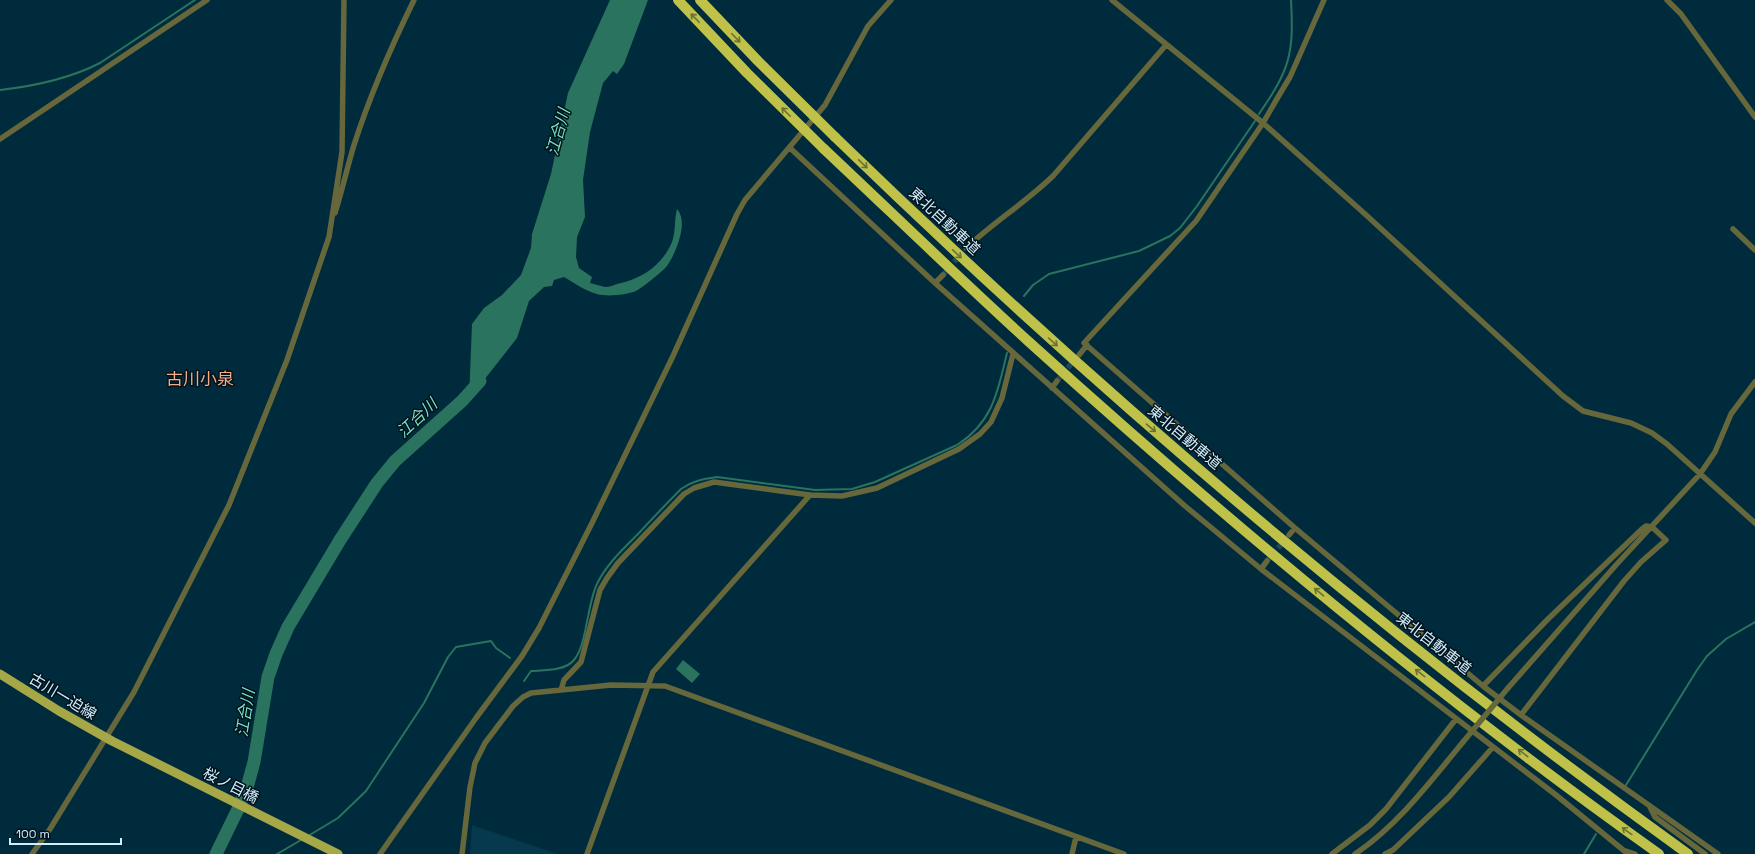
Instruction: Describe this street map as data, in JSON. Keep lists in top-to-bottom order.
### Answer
{
  "streets": {
    "highway": ["東北自動車道"],
    "main road": ["古川一迫線", "桜ノ目橋"]
  },
  "crossings": [
    ["古川一迫線", "桜ノ目橋"]
  ],
  "districts": ["古川小泉"],
  "water": ["江合川"],
  "scale_bar": "100 m"
}
